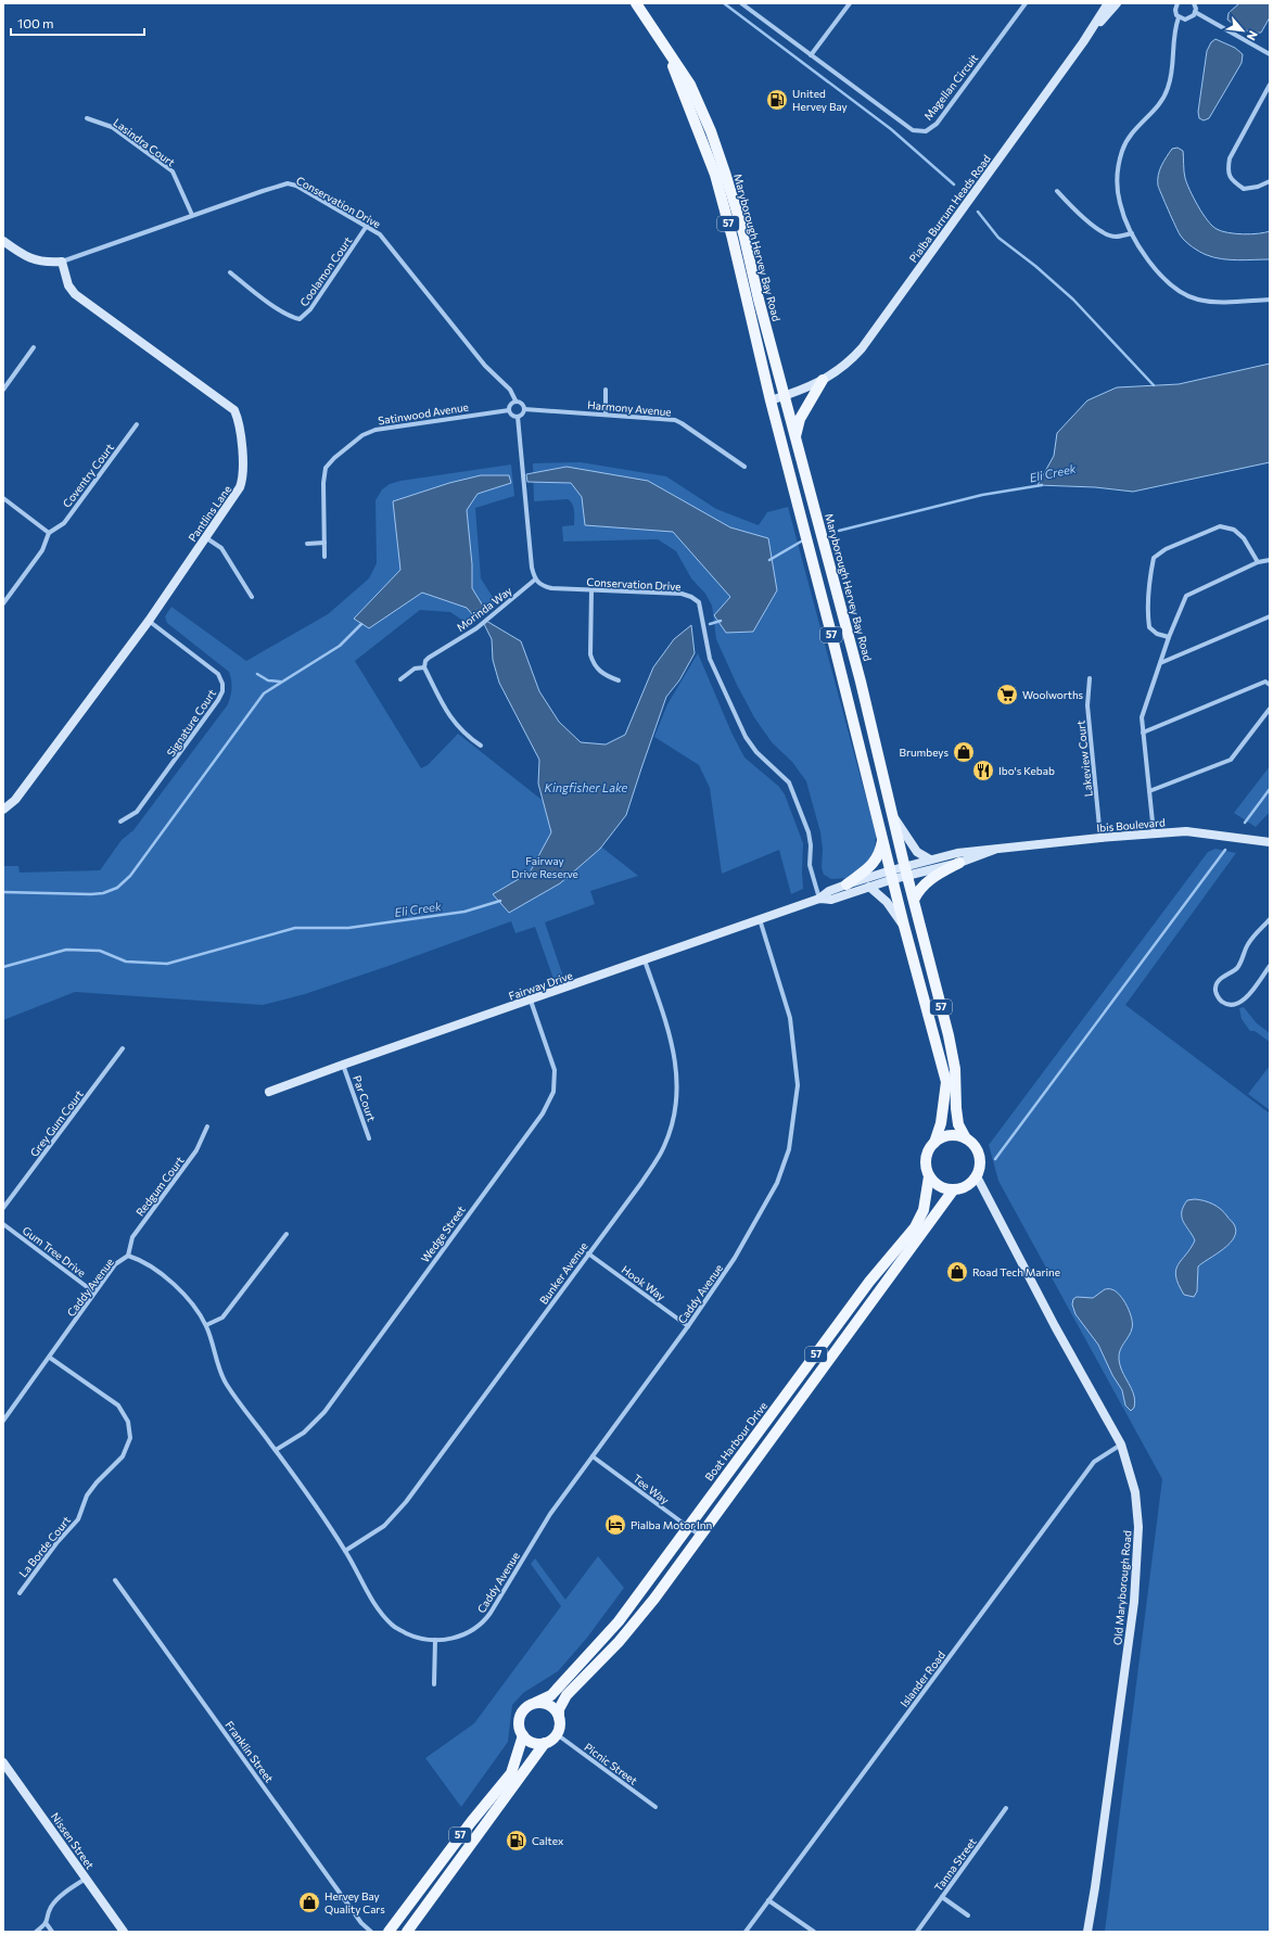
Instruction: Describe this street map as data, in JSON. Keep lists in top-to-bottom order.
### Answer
{
  "streets": {
    "main road": ["57", "Maryborough Hervey Bay Road", "Boat Harbour Drive"],
    "street": [
      "Magellan Circuit",
      "Lasindra Court",
      "Conservation Drive",
      "Pialba Burrum Heads Road",
      "Coolamon Court",
      "Harmony Avenue",
      "Satinwood Avenue",
      "Coventry Court",
      "Pantlins Lane",
      "Morinda Way",
      "Signature Court",
      "Lakeview Court",
      "Ibis Boulevard",
      "Fairway Drive",
      "Par Court",
      "Grey Gum Court",
      "Redgum Court",
      "Wedge Street",
      "Gum Tree Drive",
      "Bunker Avenue",
      "Hook Way",
      "Caddy Avenue",
      "Tee Way",
      "La Borde Court",
      "Old Maryborough Road",
      "Islander Road",
      "Franklin Street",
      "Picnic Street",
      "Nissen Street",
      "Tanna Street"
    ]
  },
  "crossings": [
    ["Lasindra Court", "Conservation Drive"],
    ["Conservation Drive", "Coolamon Court"],
    ["Conservation Drive", "Harmony Avenue"],
    ["Conservation Drive", "Satinwood Avenue"],
    ["Conservation Drive", "Pantlins Lane"],
    ["Conservation Drive", "Morinda Way"],
    ["Conservation Drive", "Fairway Drive"],
    ["Pialba Burrum Heads Road", "Maryborough Hervey Bay Road"],
    ["57", "Maryborough Hervey Bay Road"],
    ["57", "Boat Harbour Drive"],
    ["57", "Tee Way"],
    ["57", "Old Maryborough Road"],
    ["57", "Picnic Street"],
    ["Maryborough Hervey Bay Road", "Ibis Boulevard"],
    ["Maryborough Hervey Bay Road", "Fairway Drive"],
    ["Maryborough Hervey Bay Road", "Boat Harbour Drive"],
    ["Maryborough Hervey Bay Road", "Old Maryborough Road"],
    ["Harmony Avenue", "Satinwood Avenue"],
    ["Pantlins Lane", "Signature Court"],
    ["Lakeview Court", "Ibis Boulevard"],
    ["Ibis Boulevard", "Fairway Drive"],
    ["Fairway Drive", "Par Court"],
    ["Fairway Drive", "Wedge Street"],
    ["Fairway Drive", "Bunker Avenue"],
    ["Fairway Drive", "Caddy Avenue"],
    ["Redgum Court", "Caddy Avenue"],
    ["Wedge Street", "Caddy Avenue"],
    ["Gum Tree Drive", "Caddy Avenue"],
    ["Bunker Avenue", "Hook Way"],
    ["Bunker Avenue", "Caddy Avenue"],
    ["Hook Way", "Caddy Avenue"],
    ["Caddy Avenue", "Tee Way"],
    ["Caddy Avenue", "La Borde Court"],
    ["Boat Harbour Drive", "Tee Way"],
    ["Boat Harbour Drive", "Old Maryborough Road"],
    ["Boat Harbour Drive", "Picnic Street"],
    ["Old Maryborough Road", "Islander Road"]
  ],
  "water": ["Eli Creek", "Kingfisher Lake"],
  "parks": ["Fairway Drive Reserve"],
  "places": {
    "fuel station": ["United Hervey Bay", "Caltex"],
    "supermarket": ["Woolworths"],
    "shop": ["Brumbeys", "Road Tech Marine", "Hervey Bay Quality Cars"],
    "restaurant": ["Ibo's Kebab"],
    "hotel": ["Pialba Motor Inn"]
  },
  "scale_bar": "100 m",
  "north": "bottom right"
}
